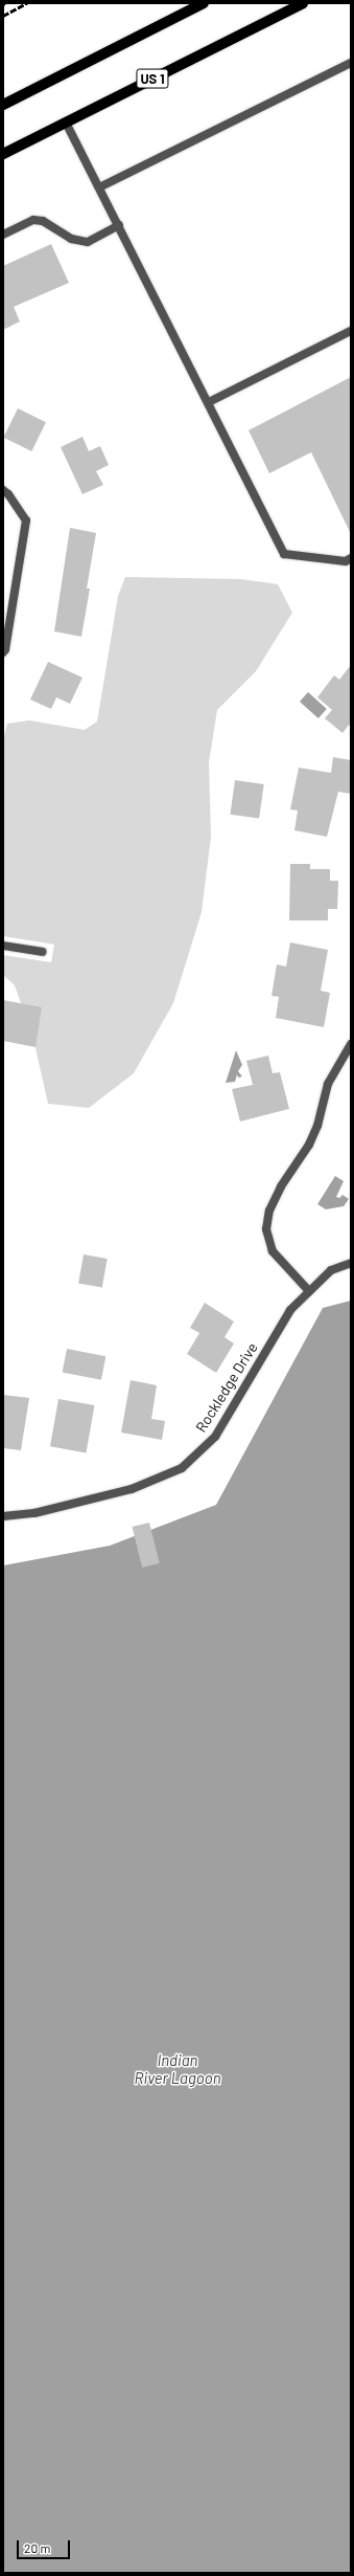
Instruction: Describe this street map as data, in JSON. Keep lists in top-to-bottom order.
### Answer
{
  "streets": {
    "main road": ["US 1"],
    "street": ["Rockledge Drive"]
  },
  "water": ["Indian River Lagoon"],
  "scale_bar": "20 m"
}
